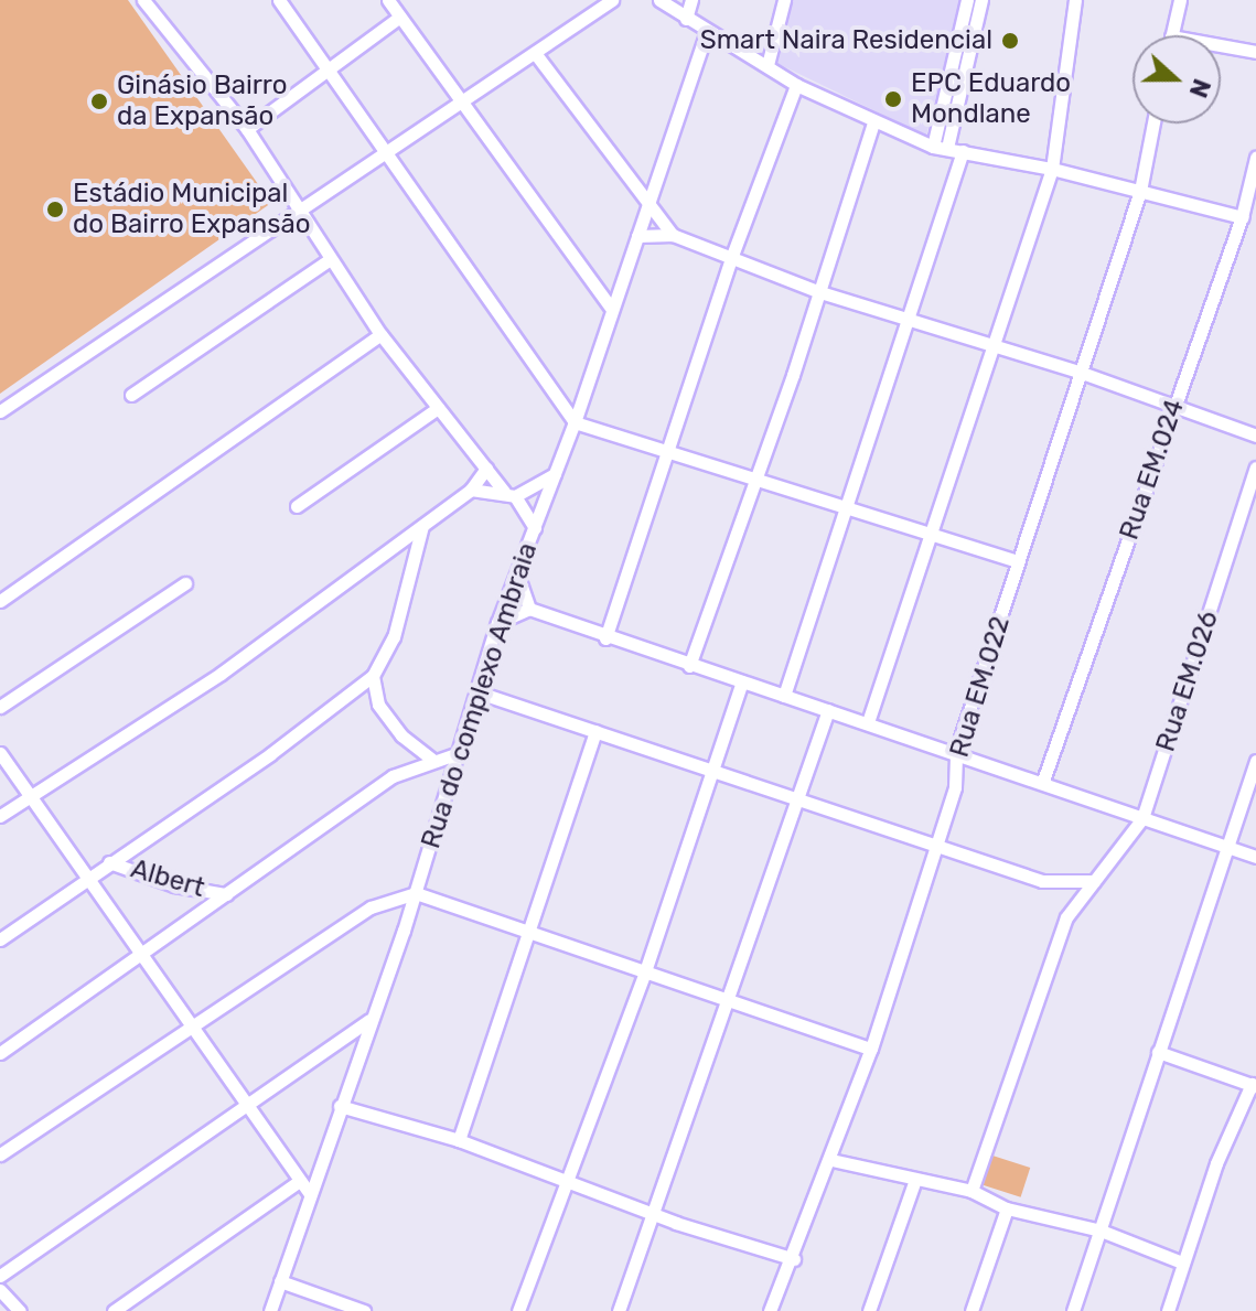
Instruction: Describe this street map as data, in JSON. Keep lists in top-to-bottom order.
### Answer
{
  "streets": {
    "street": [
      "Rua EM.024",
      "Rua EM.026",
      "Rua EM.022",
      "Rua do complexo Ambraia",
      "Albert"
    ]
  },
  "places": [
    "Smart Naira Residencial",
    "EPC Eduardo Mondlane",
    "Ginásio Bairro da Expansão",
    "Estádio Municipal do Bairro Expansão"
  ],
  "north": "right"
}
